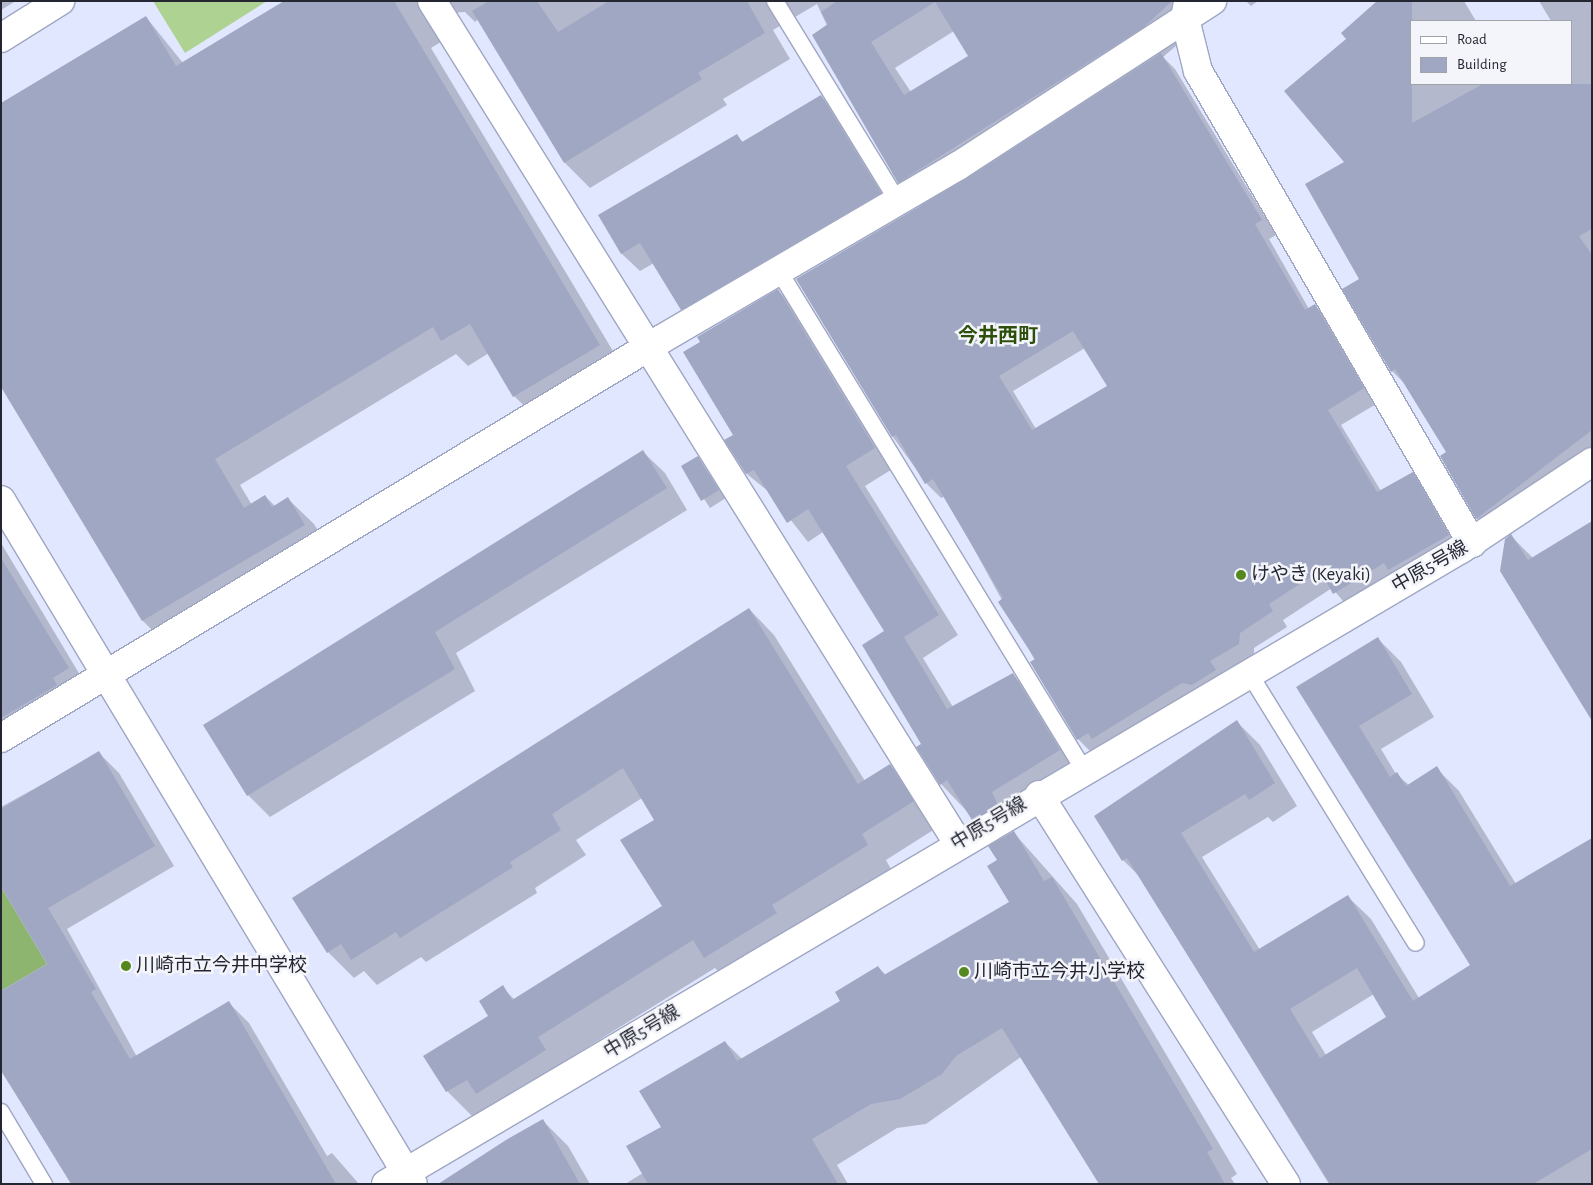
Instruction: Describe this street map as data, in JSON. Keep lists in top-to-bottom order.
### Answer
{
  "streets": {
    "street": ["中原5号線"]
  },
  "districts": ["今井西町"],
  "places": ["けやき (Keyaki)", "川崎市立今井中学校", "川崎市立今井小学校"],
  "legend": ["Road", "Building"]
}
